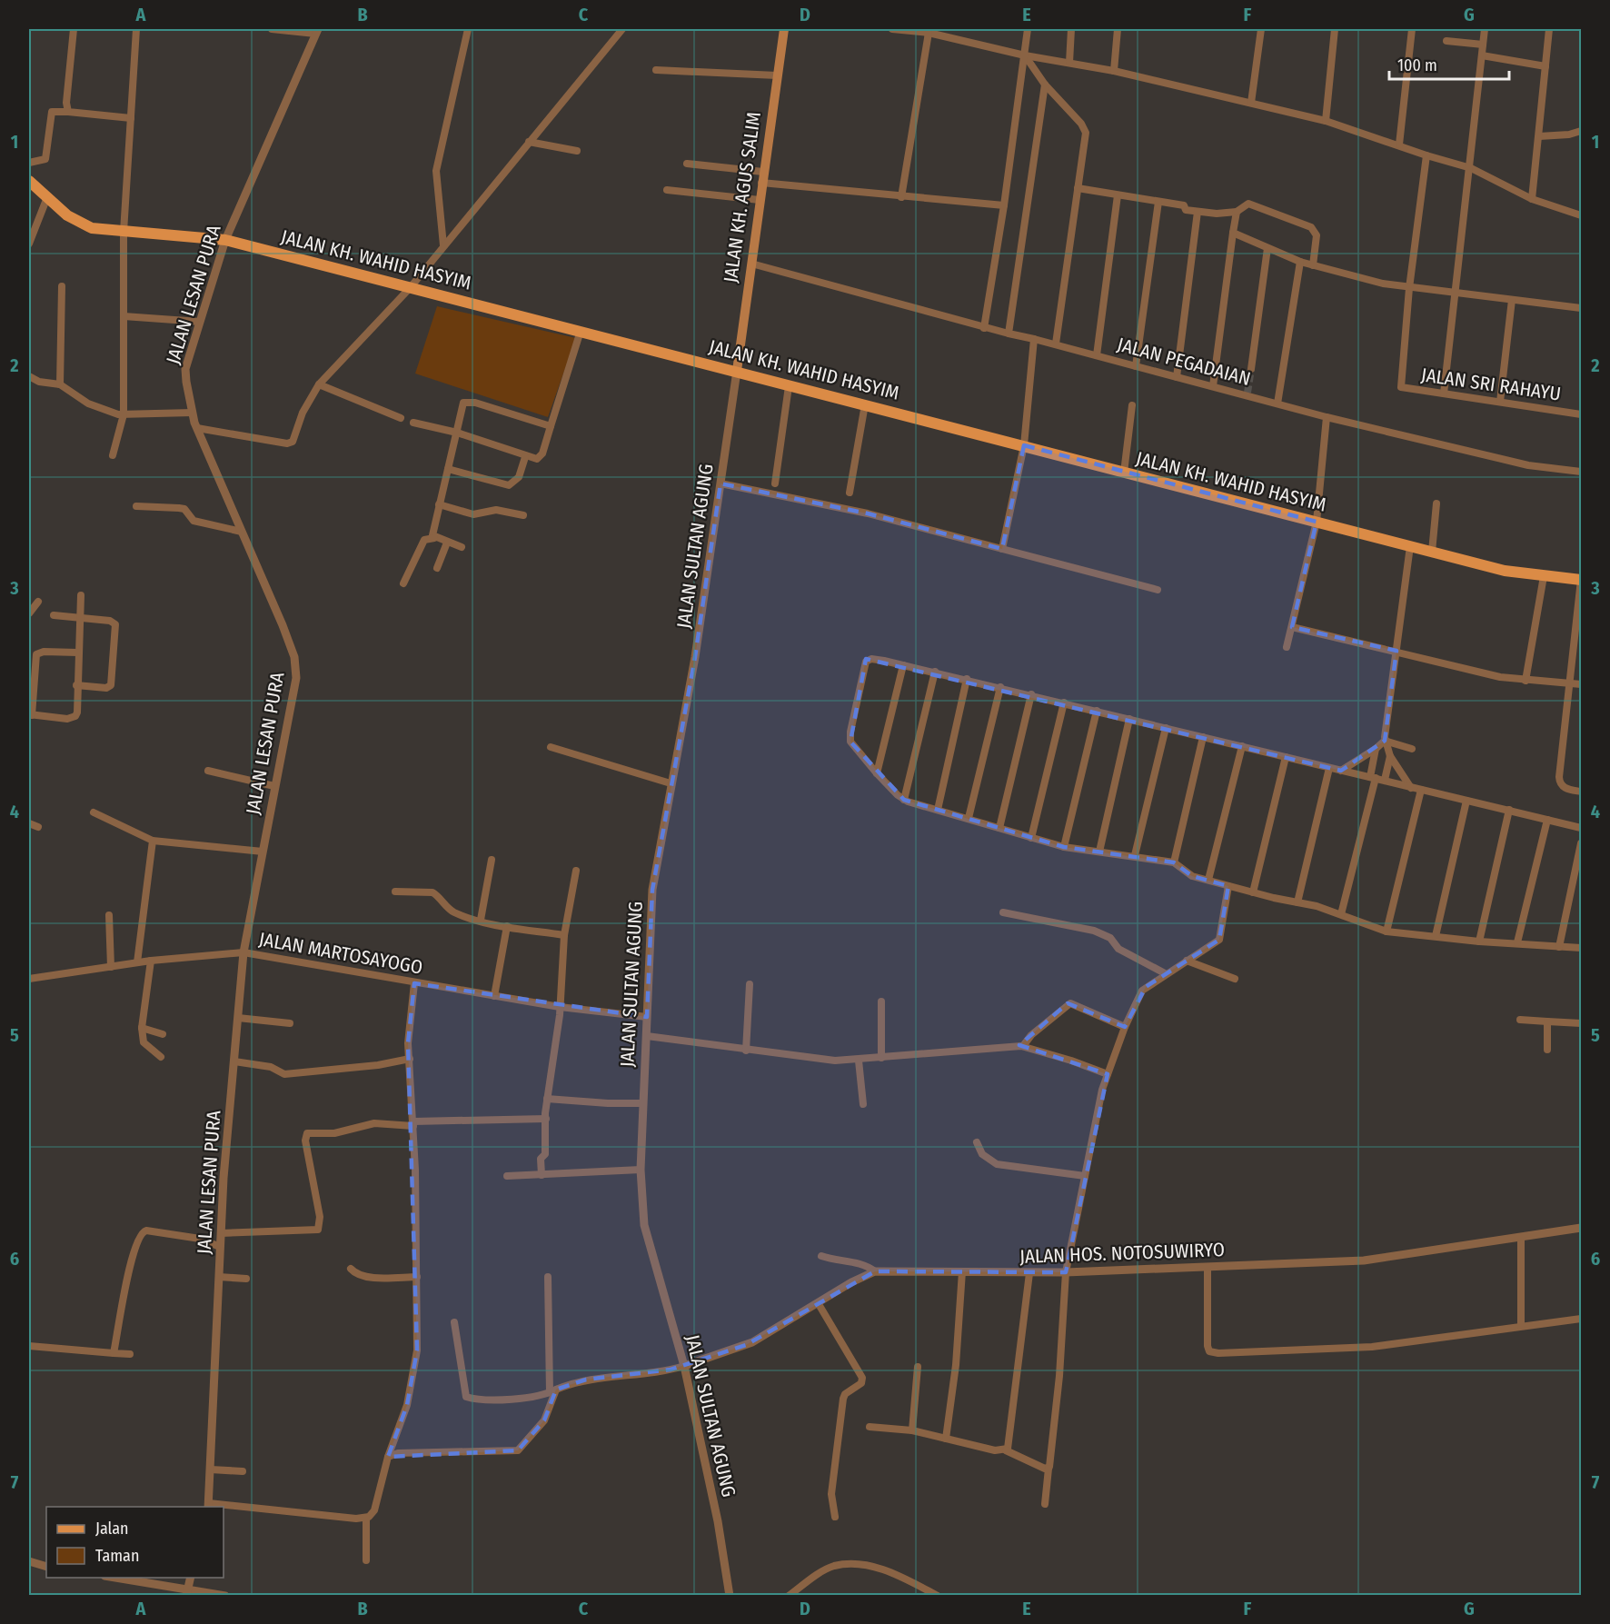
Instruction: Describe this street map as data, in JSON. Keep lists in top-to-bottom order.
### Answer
{
  "streets": {
    "main road": ["JALAN KH. AGUS SALIM", "JALAN KH. WAHID HASYIM"],
    "street": [
      "JALAN LESAN PURA",
      "JALAN PEGADAIAN",
      "JALAN SRI RAHAYU",
      "JALAN SULTAN AGUNG",
      "JALAN MARTOSAYOGO",
      "JALAN HOS. NOTOSUWIRYO"
    ]
  },
  "crossings": [
    ["JALAN KH. AGUS SALIM", "JALAN KH. WAHID HASYIM"],
    ["JALAN KH. AGUS SALIM", "JALAN PEGADAIAN"],
    ["JALAN KH. AGUS SALIM", "JALAN SULTAN AGUNG"],
    ["JALAN KH. WAHID HASYIM", "JALAN LESAN PURA"],
    ["JALAN KH. WAHID HASYIM", "JALAN SULTAN AGUNG"],
    ["JALAN LESAN PURA", "JALAN MARTOSAYOGO"],
    ["JALAN SULTAN AGUNG", "JALAN MARTOSAYOGO"],
    ["JALAN SULTAN AGUNG", "JALAN HOS. NOTOSUWIRYO"]
  ],
  "legend": ["Jalan", "Taman"],
  "scale_bar": "100 m",
  "grid": {
    "columns": [
      "A",
      "B",
      "C",
      "D",
      "E",
      "F",
      "G"
    ],
    "rows": [
      "1",
      "2",
      "3",
      "4",
      "5",
      "6",
      "7"
    ]
  }
}
